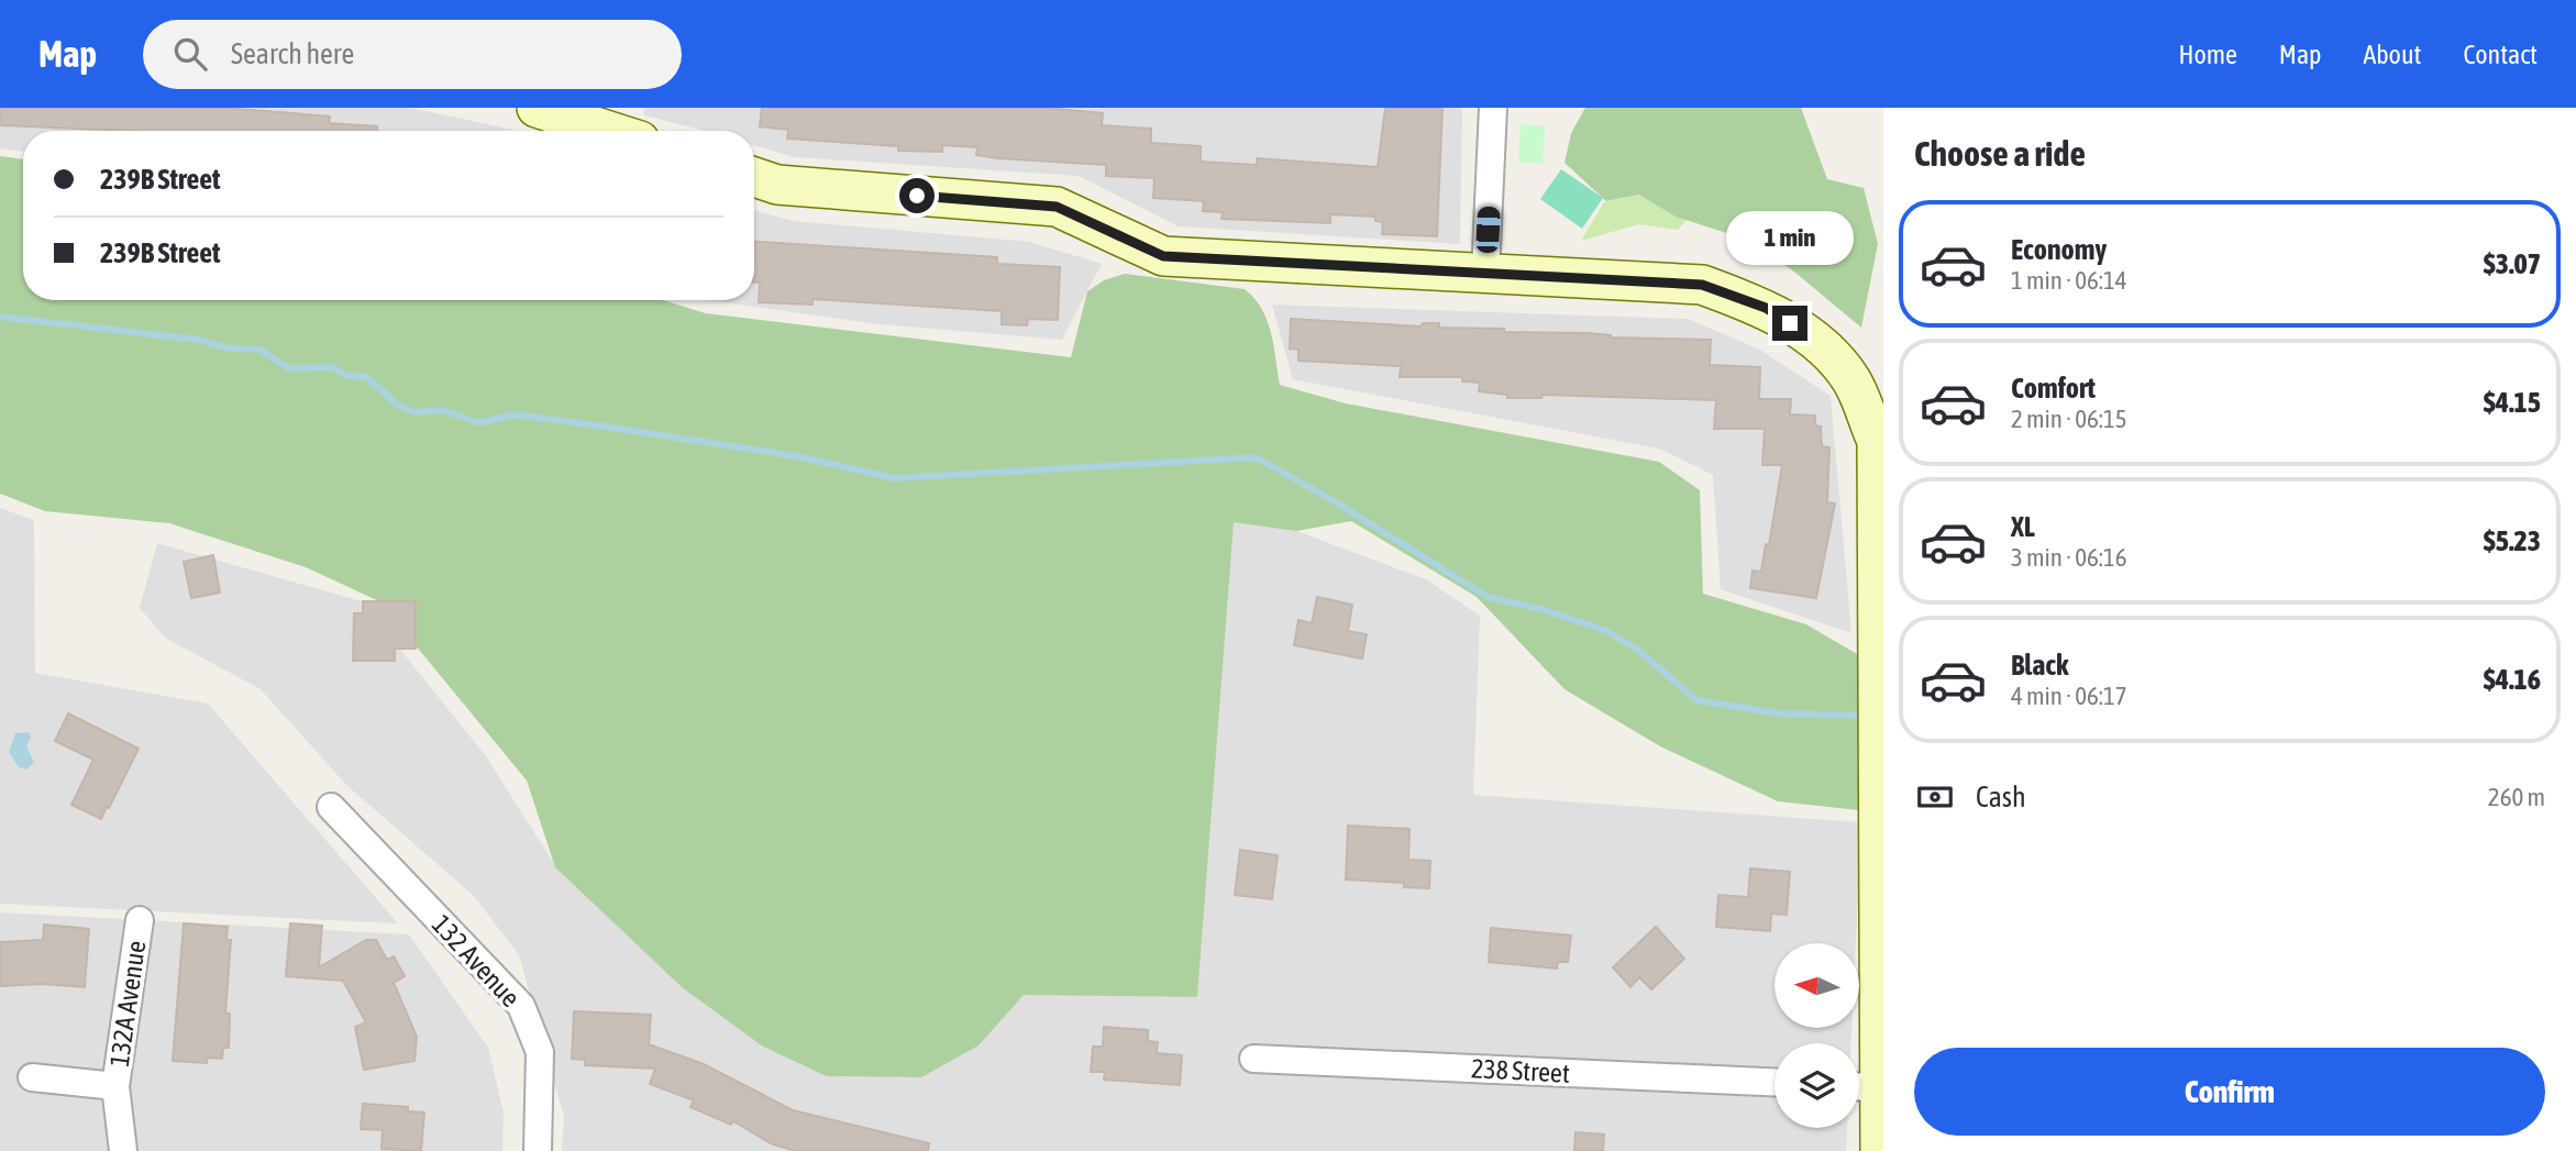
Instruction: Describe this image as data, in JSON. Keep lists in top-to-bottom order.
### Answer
{
  "streets": {
    "street": ["132 Avenue", "132A Avenue", "238 Street"]
  },
  "north": "left",
  "page": {
    "header": "Map",
    "search": "Search here",
    "nav": [
      "Home",
      "Map",
      "About",
      "Contact"
    ],
    "heading": "Choose a ride",
    "banner": ["239B Street", "239B Street"],
    "list": [
      {
        "name": "Economy",
        "note": "1 min · 06:14",
        "value": "$3.07"
      },
      {
        "name": "Comfort",
        "note": "2 min · 06:15",
        "value": "$4.15"
      },
      {
        "name": "XL",
        "note": "3 min · 06:16",
        "value": "$5.23"
      },
      {
        "name": "Black",
        "note": "4 min · 06:17",
        "value": "$4.16"
      }
    ],
    "bubble": "1 min",
    "pay": ["Cash", "260 m"],
    "buttons": "Confirm"
  }
}
